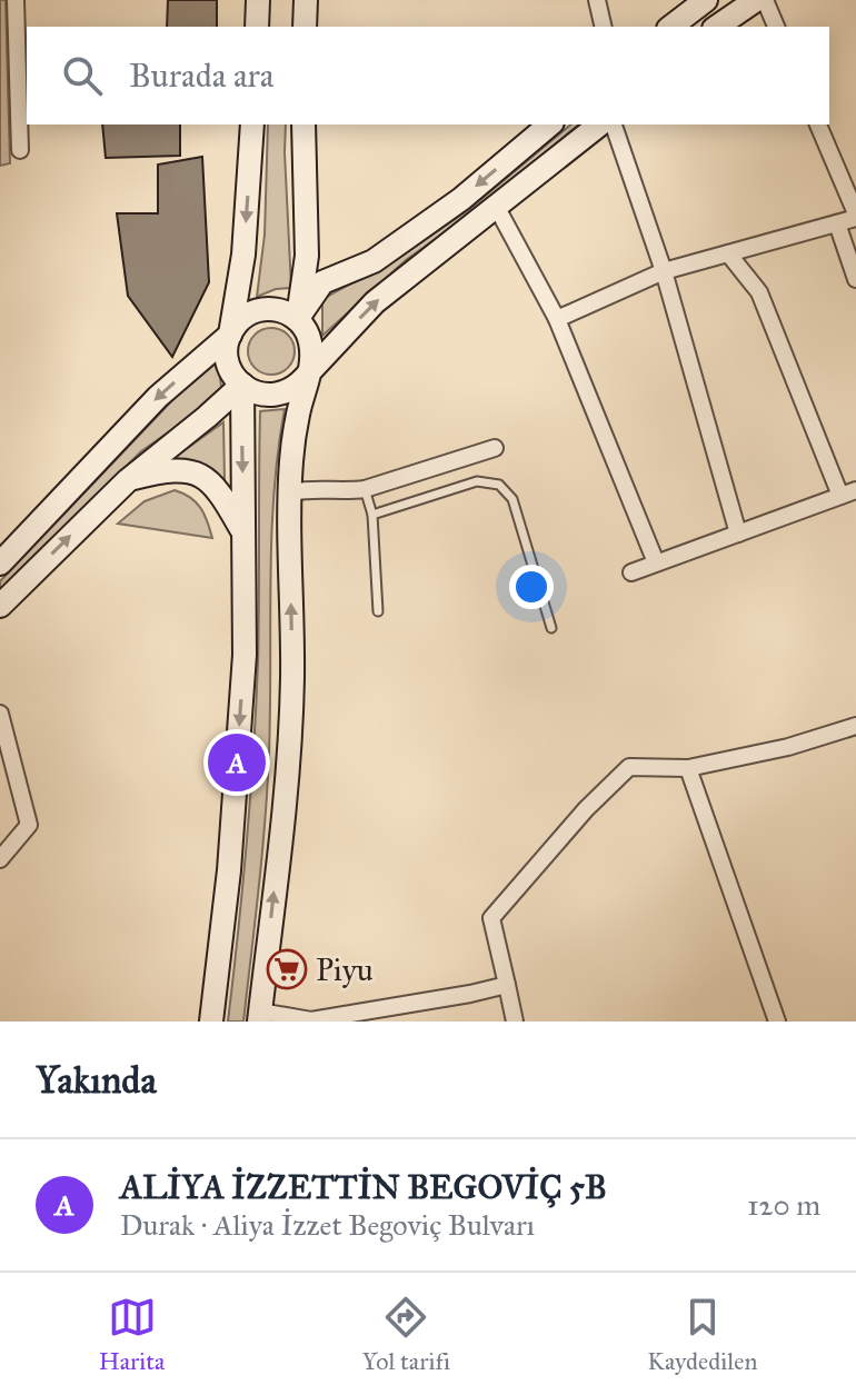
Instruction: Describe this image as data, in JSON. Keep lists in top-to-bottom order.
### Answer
{
  "places": {
    "supermarket": ["Piyu"]
  },
  "page": {
    "search": "Burada ara",
    "pins": "A",
    "heading": "Yakında",
    "list": [
      {
        "mark": "A",
        "name": "ALİYA İZZETTİN BEGOVİÇ 5B",
        "note": "Durak · Aliya İzzet Begoviç Bulvarı",
        "value": "120 m"
      }
    ],
    "nav": ["Harita", "Yol tarifi", "Kaydedilen"]
  }
}
